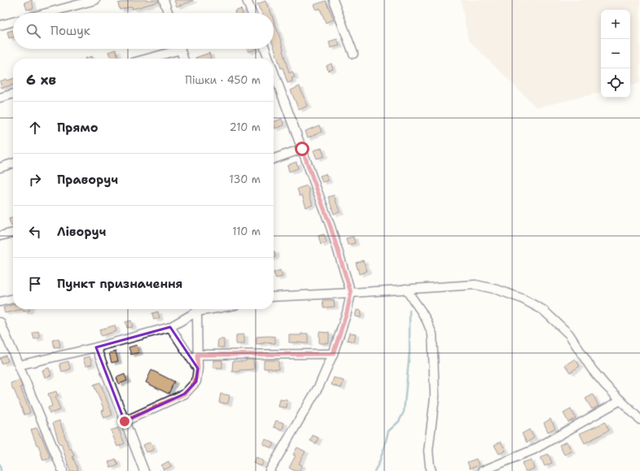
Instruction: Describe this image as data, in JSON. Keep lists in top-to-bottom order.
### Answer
{
  "page": {
    "map_buttons": ["+", "−"],
    "search": "Пошук",
    "heading": ["6 хв", "Пішки · 450 m"],
    "list": [
      ["Прямо", "210 m"],
      ["Праворуч", "130 m"],
      ["Ліворуч", "110 m"],
      "Пункт призначення"
    ]
  }
}
